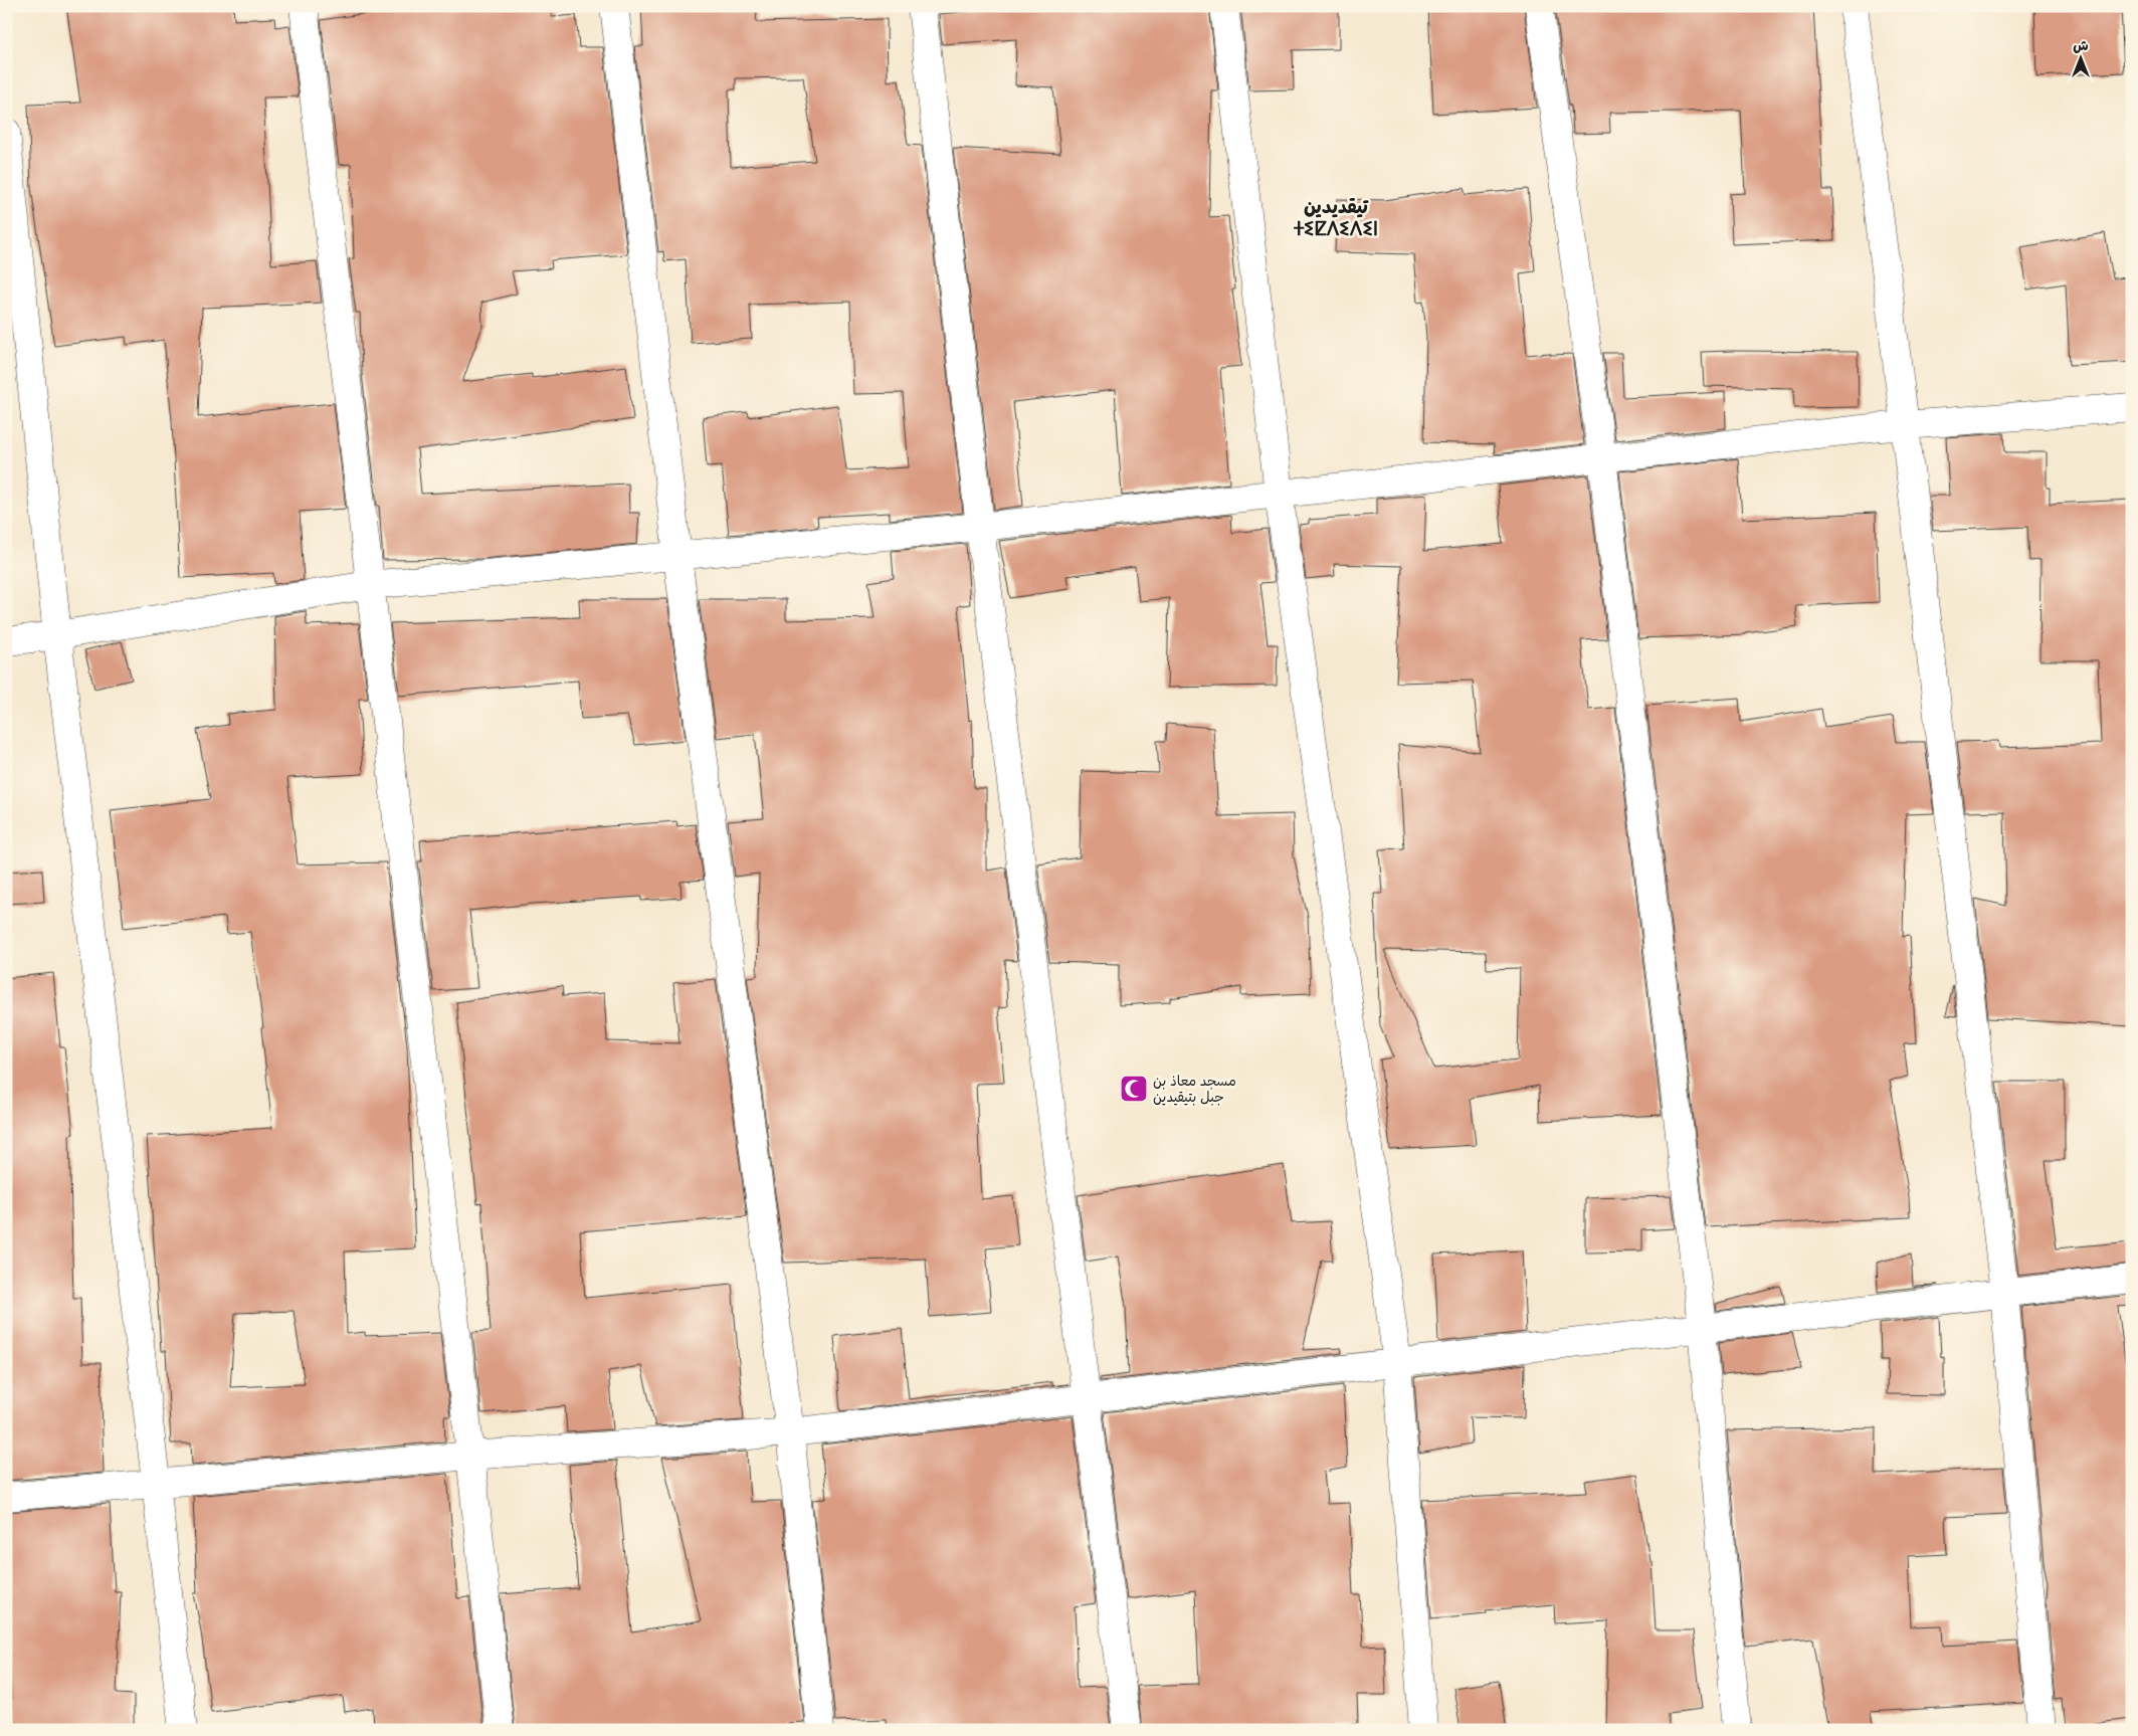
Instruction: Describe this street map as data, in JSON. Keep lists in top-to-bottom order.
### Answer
{
  "districts": ["تيقديدين ⵜⵉⵇⴷⵉⴷⵉⵏ"],
  "places": {
    "mosque": ["مسجد معاذ بن جبل بتيقيدين"]
  },
  "north": "top"
}
